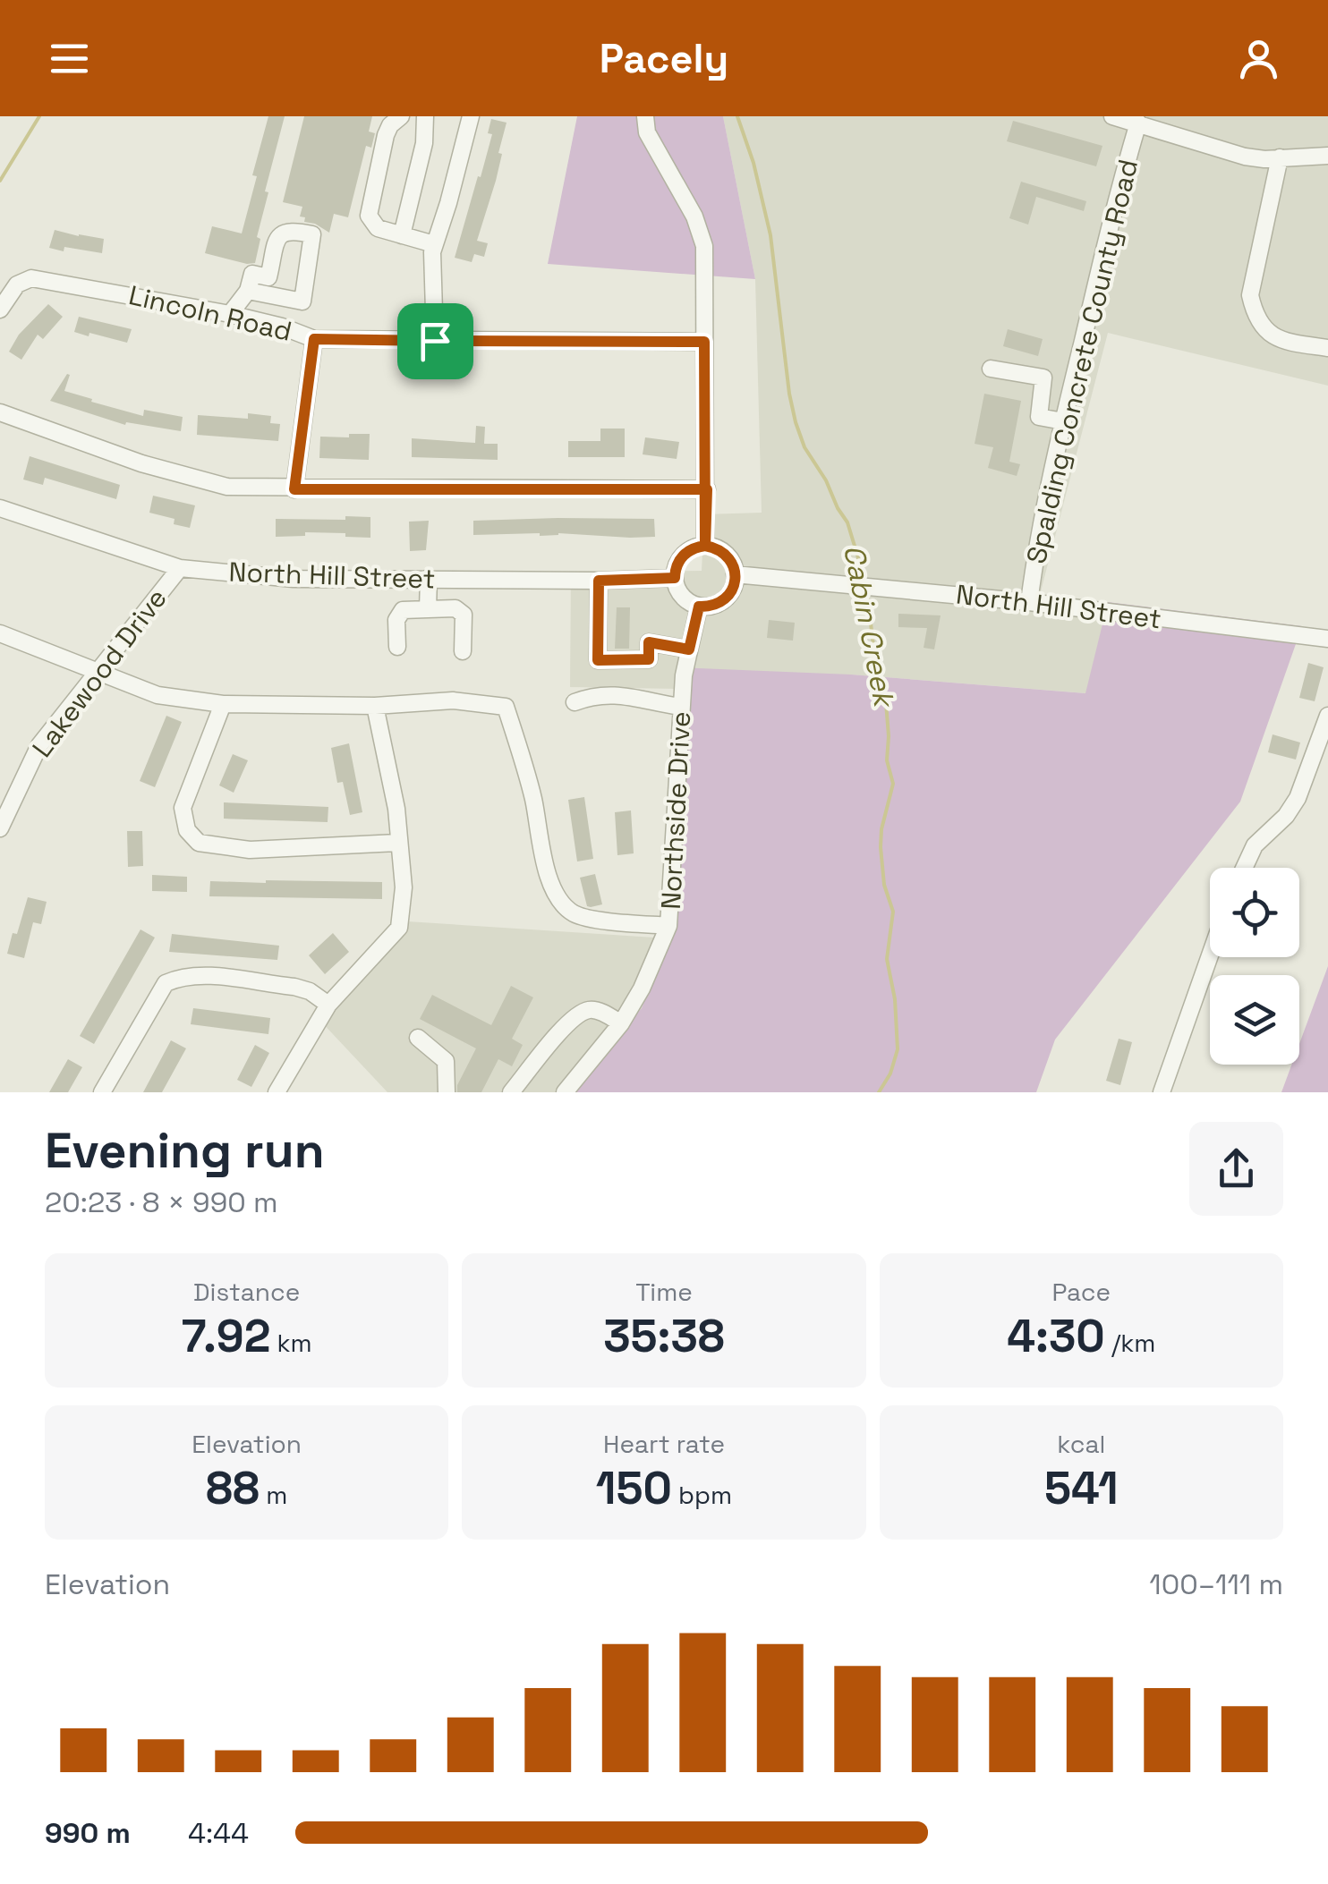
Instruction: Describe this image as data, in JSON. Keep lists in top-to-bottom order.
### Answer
{
  "streets": {
    "street": [
      "Lincoln Road",
      "Spalding Concrete County Road",
      "North Hill Street",
      "Lakewood Drive",
      "Northside Drive"
    ]
  },
  "crossings": [
    ["Spalding Concrete County Road", "North Hill Street"],
    ["North Hill Street", "Lakewood Drive"],
    ["North Hill Street", "Northside Drive"]
  ],
  "water": ["Cabin Creek"],
  "page": {
    "header": "Pacely",
    "heading": ["Evening run", "20:23 · 8 × 990 m"],
    "stats": [
      ["Distance", "7.92 km"],
      ["Time", "35:38"],
      ["Pace", "4:30 /km"],
      ["Elevation", "88 m"],
      ["Heart rate", "150 bpm"],
      ["kcal", "541"]
    ],
    "chart": ["Elevation", "100–111 m"],
    "list": [
      {
        "name": "990 m",
        "note": "4:44"
      }
    ]
  }
}
